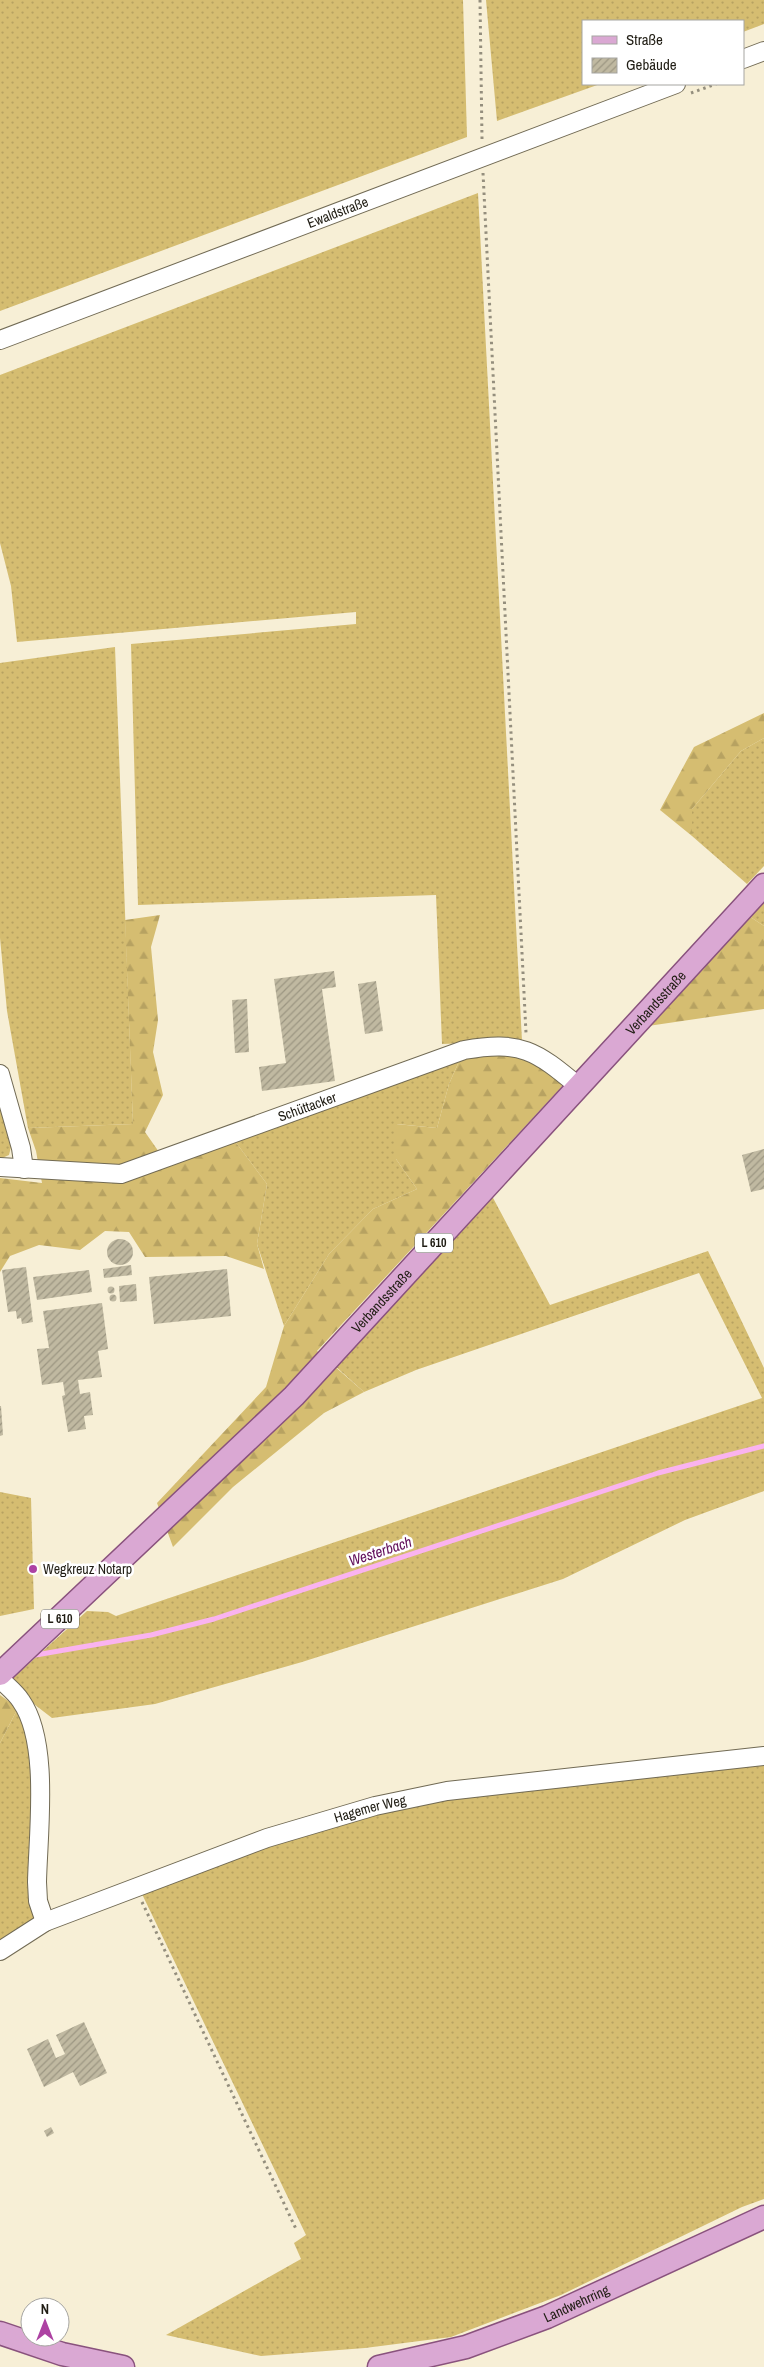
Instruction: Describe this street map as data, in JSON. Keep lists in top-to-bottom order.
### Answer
{
  "streets": {
    "main road": ["Verbandsstraße", "L 610", "Landwehrring"],
    "street": ["Ewaldstraße", "Schüttacker", "Hagemer Weg"]
  },
  "crossings": [
    ["Verbandsstraße", "Schüttacker"]
  ],
  "water": ["Westerbach"],
  "places": ["Wegkreuz Notarp"],
  "legend": ["Straße", "Gebäude"],
  "north": "top"
}
